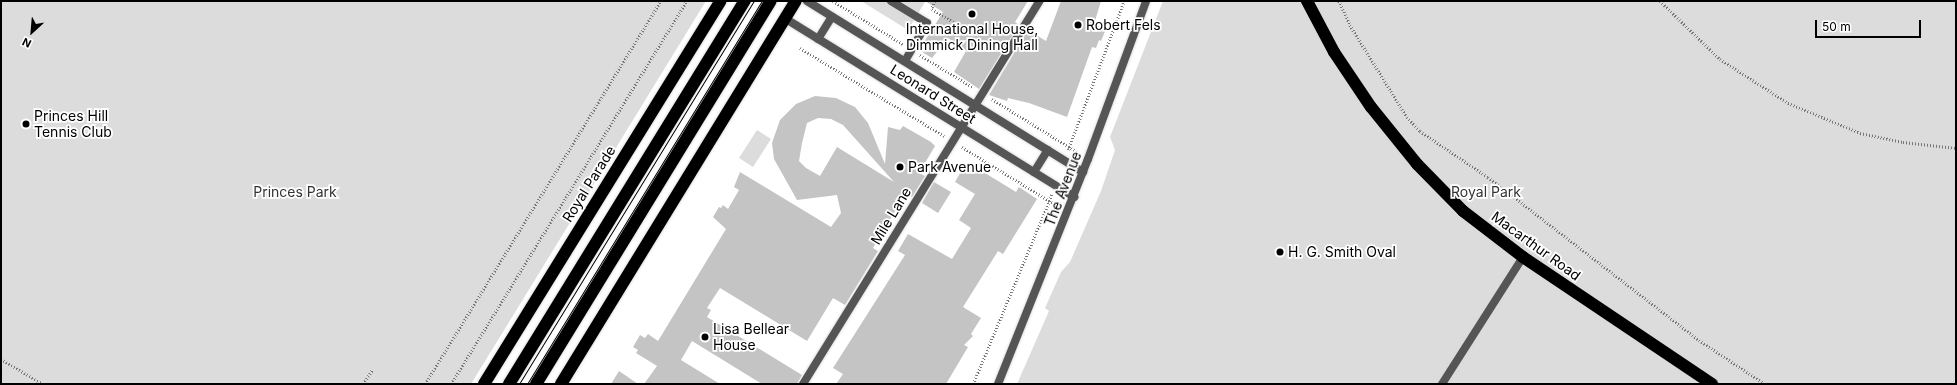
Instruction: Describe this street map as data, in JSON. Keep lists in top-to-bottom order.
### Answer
{
  "streets": {
    "highway": ["Royal Parade", "Macarthur Road"],
    "street": ["Leonard Street", "The Avenue", "Mile Lane"]
  },
  "crossings": [
    ["Leonard Street", "The Avenue"],
    ["Leonard Street", "Mile Lane"]
  ],
  "parks": ["Princes Park", "Royal Park"],
  "places": [
    "International House, Dimmick Dining Hall",
    "Robert Fels",
    "Princes Hill Tennis Club",
    "Park Avenue",
    "H. G. Smith Oval",
    "Lisa Bellear House"
  ],
  "scale_bar": "50 m",
  "north": "bottom left"
}
